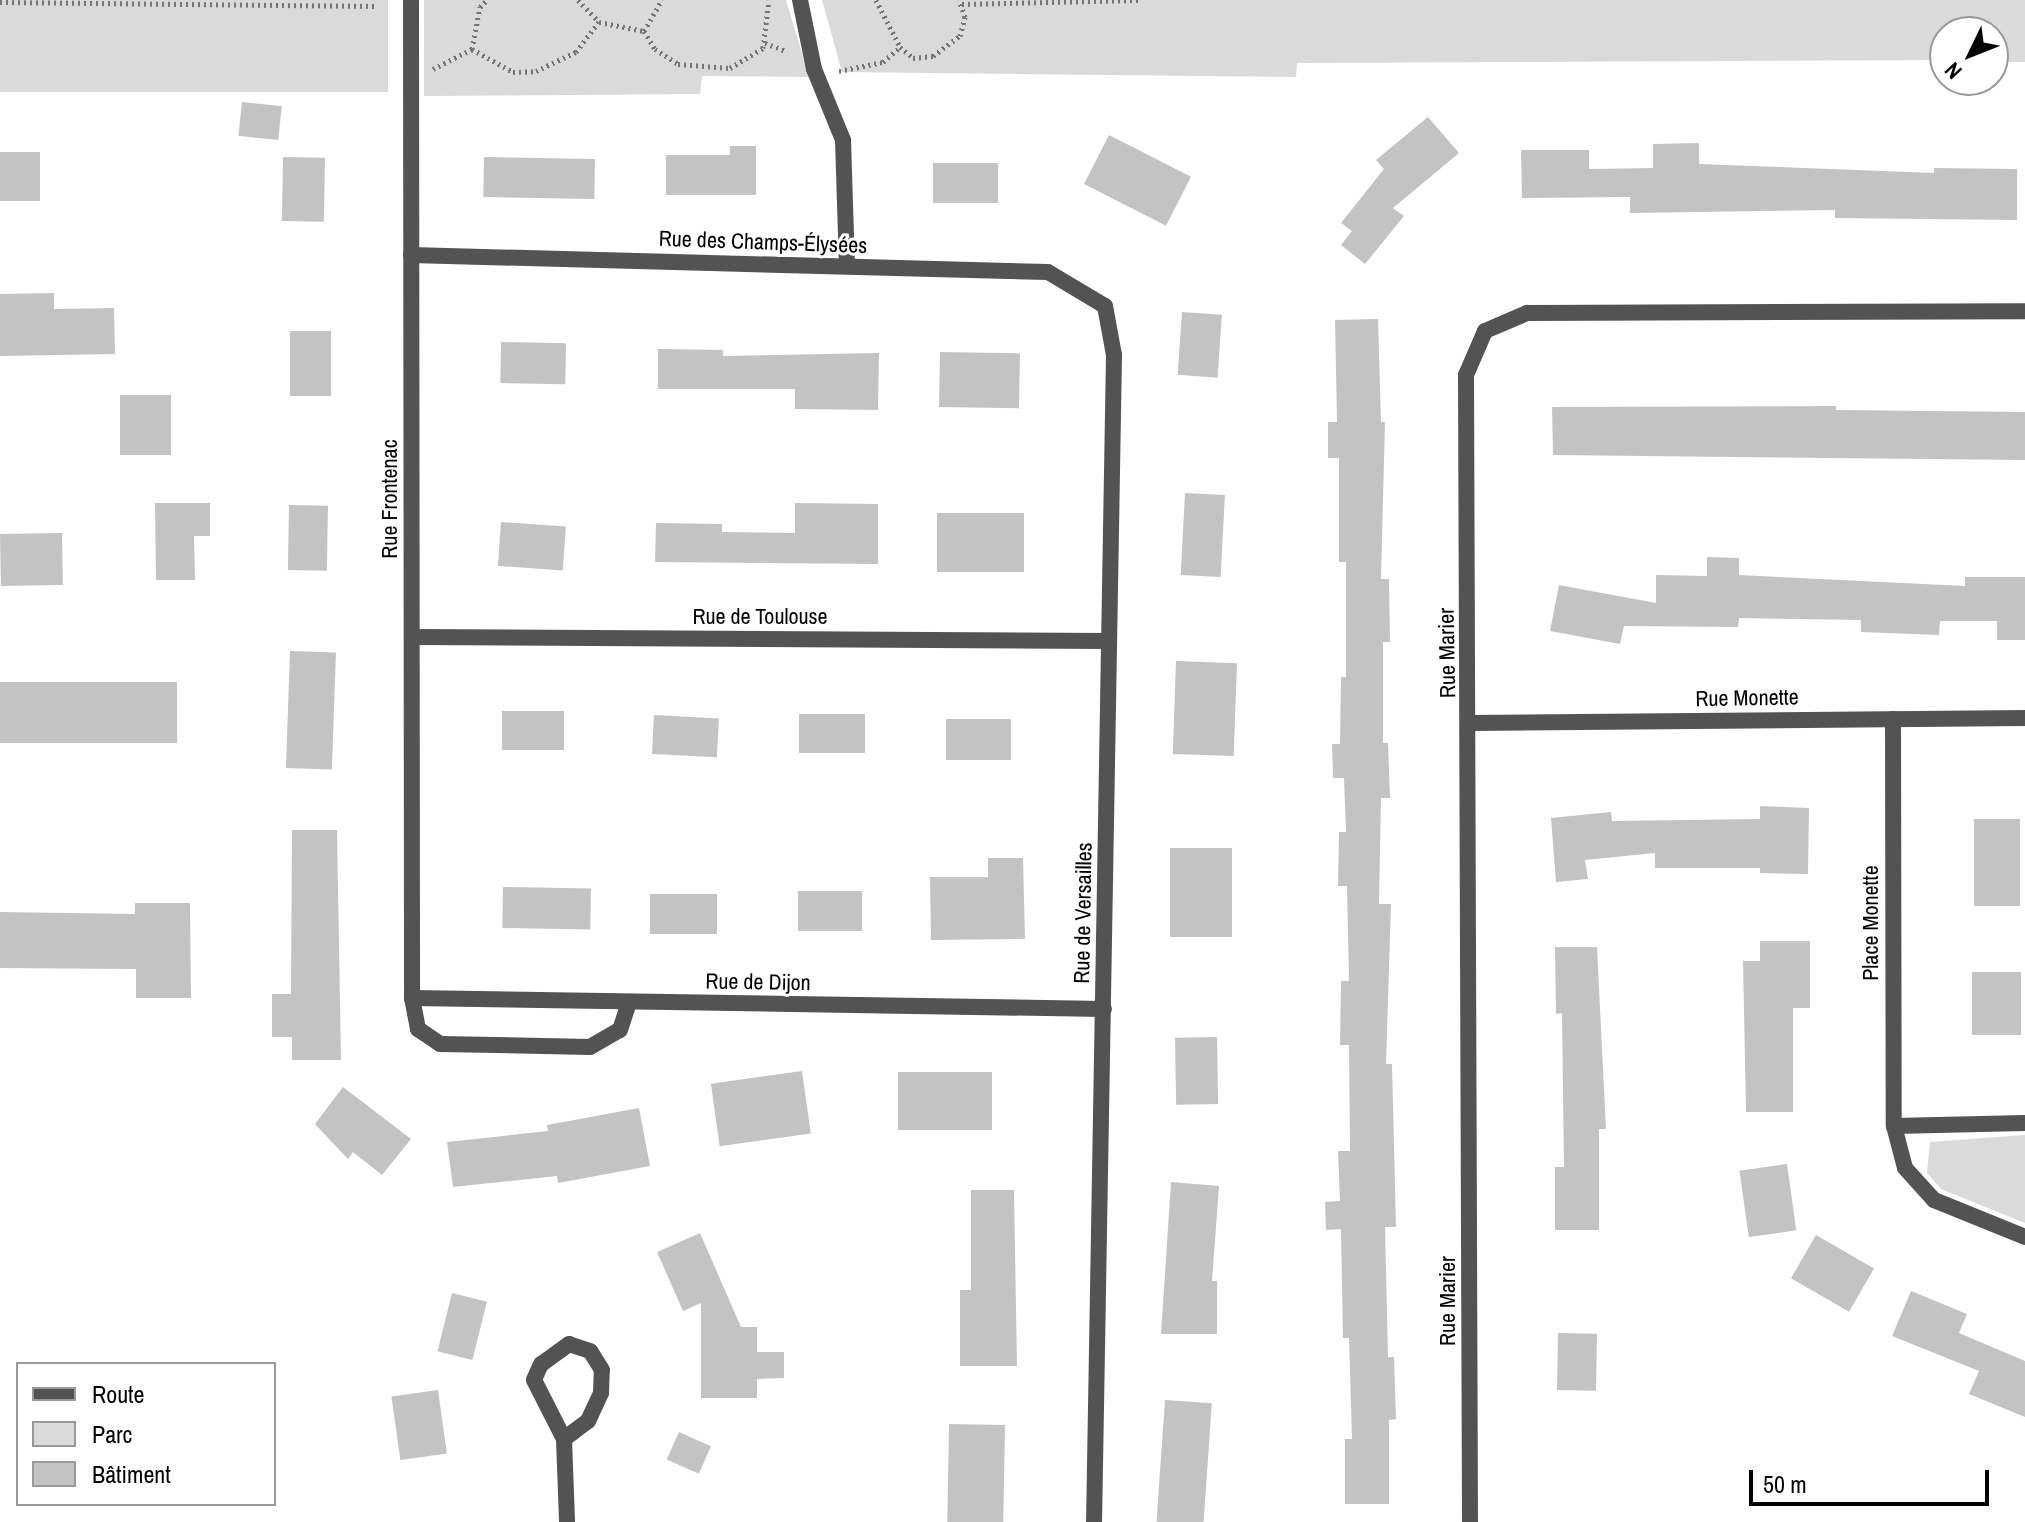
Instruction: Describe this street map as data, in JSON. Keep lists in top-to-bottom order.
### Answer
{
  "streets": {
    "street": [
      "Rue des Champs-Élysées",
      "Rue Frontenac",
      "Rue de Toulouse",
      "Rue Marier",
      "Rue Monette",
      "Rue de Versailles",
      "Place Monette",
      "Rue de Dijon"
    ]
  },
  "crossings": [
    ["Rue des Champs-Élysées", "Rue Frontenac"],
    ["Rue des Champs-Élysées", "Rue de Versailles"],
    ["Rue Frontenac", "Rue de Toulouse"],
    ["Rue Frontenac", "Rue de Dijon"],
    ["Rue de Toulouse", "Rue de Versailles"],
    ["Rue Marier", "Rue Monette"],
    ["Rue Monette", "Place Monette"],
    ["Rue de Versailles", "Rue de Dijon"]
  ],
  "legend": ["Route", "Parc", "Bâtiment"],
  "scale_bar": "50 m",
  "north": "bottom left"
}
